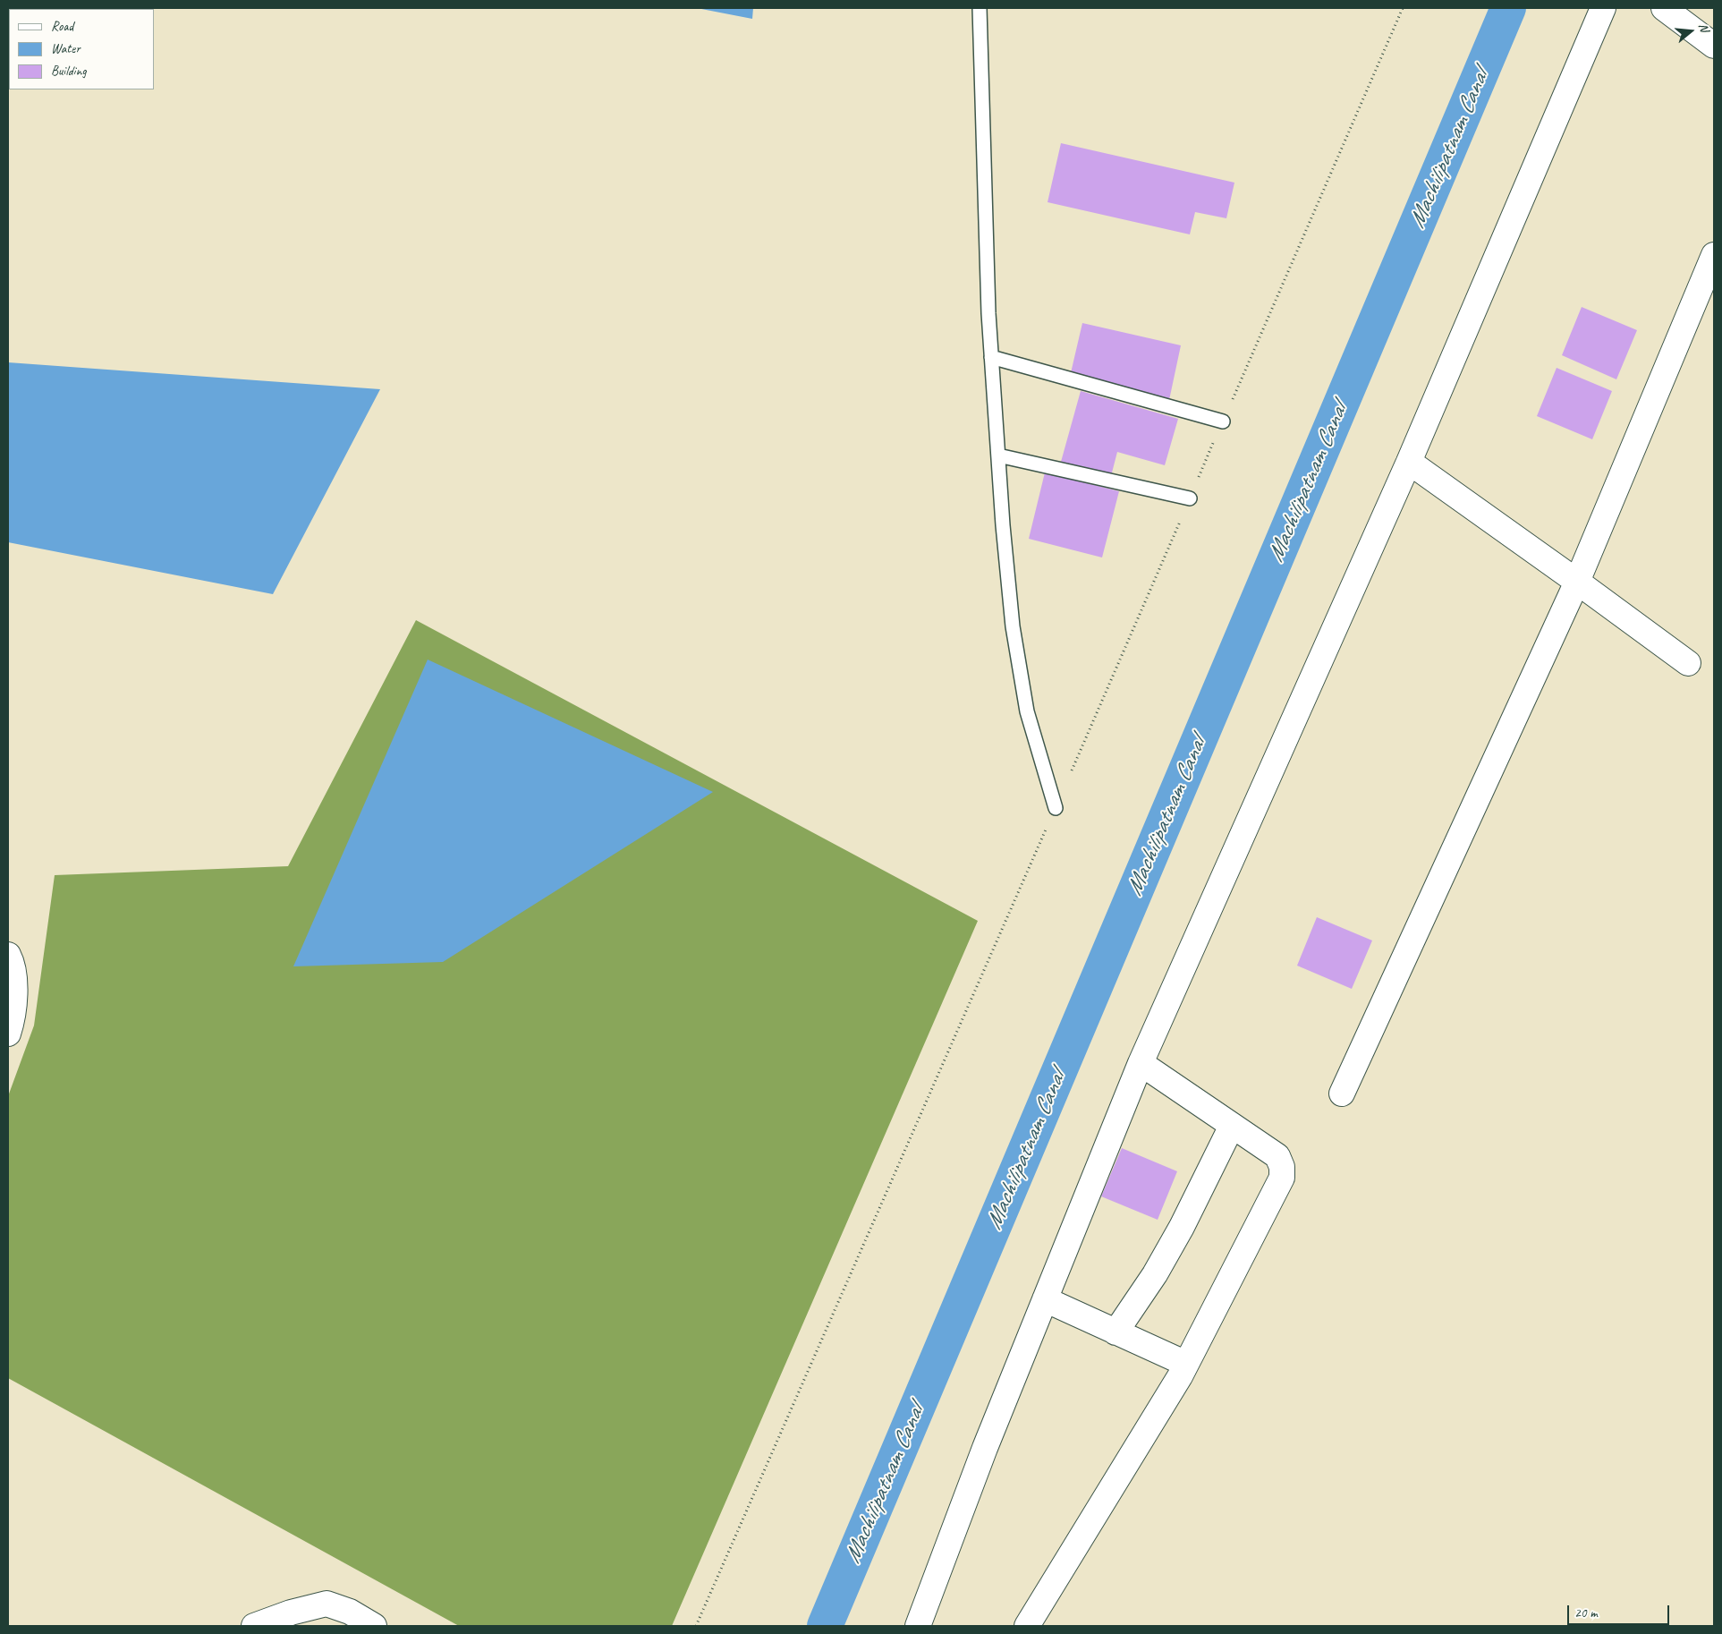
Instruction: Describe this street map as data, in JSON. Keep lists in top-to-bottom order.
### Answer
{
  "water": ["Machilipatnam Canal"],
  "legend": ["Road", "Water", "Building"],
  "scale_bar": "20 m",
  "north": "right"
}
